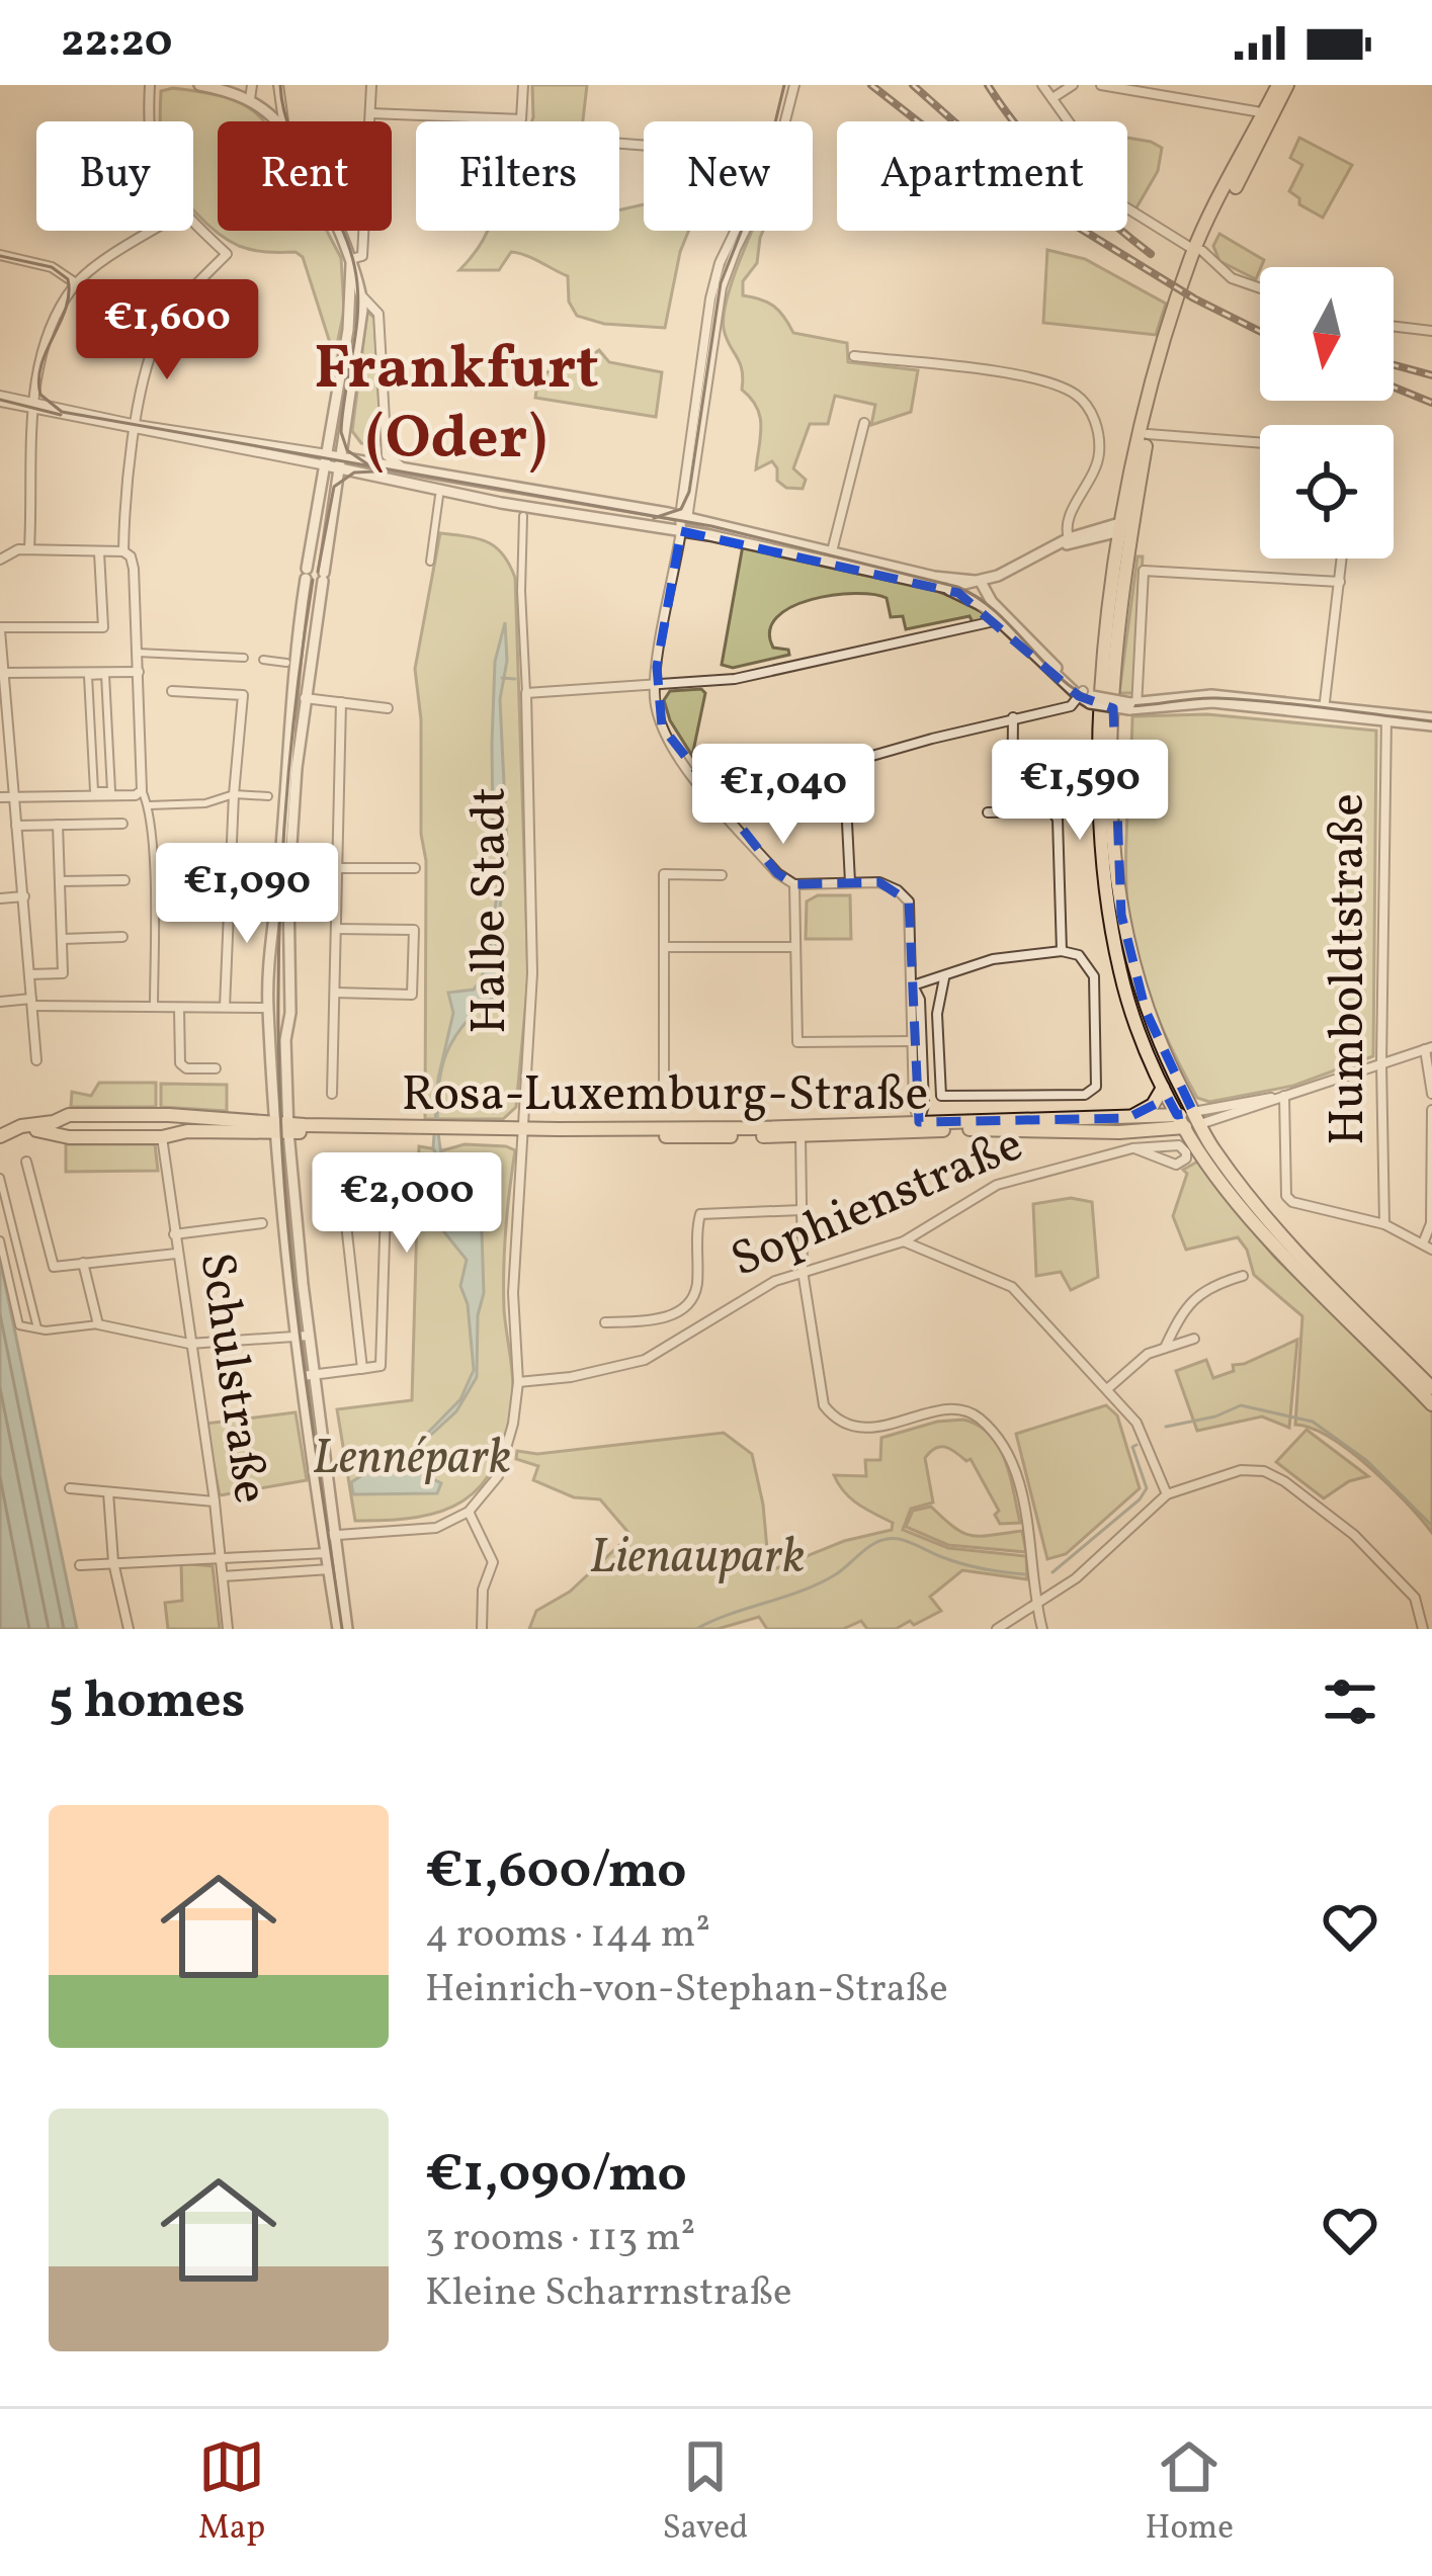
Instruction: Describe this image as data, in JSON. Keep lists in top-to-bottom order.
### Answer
{
  "streets": {
    "main road": ["Rosa-Luxemburg-Straße"],
    "street": [
      "Halbe Stadt",
      "Humboldtstraße",
      "Sophienstraße",
      "Schulstraße"
    ]
  },
  "crossings": [
    ["Halbe Stadt", "Rosa-Luxemburg-Straße"],
    ["Halbe Stadt", "Sophienstraße"]
  ],
  "districts": ["Frankfurt (Oder)"],
  "parks": ["Lennépark", "Lienaupark"],
  "north": "bottom",
  "page": {
    "status": "22:20",
    "chip": [
      "Buy",
      "Rent",
      "Filters",
      "New",
      "Apartment"
    ],
    "price": [
      "€1,600",
      "€1,590",
      "€1,040",
      "€1,090",
      "€2,000"
    ],
    "heading": "5 homes",
    "list": [
      {
        "name": "€1,600/mo",
        "note": "4 rooms · 144 m² · Heinrich-von-Stephan-Straße"
      },
      {
        "name": "€1,090/mo",
        "note": "3 rooms · 113 m² · Kleine Scharrnstraße"
      }
    ],
    "tabs": ["Map", "Saved", "Home"]
  }
}
